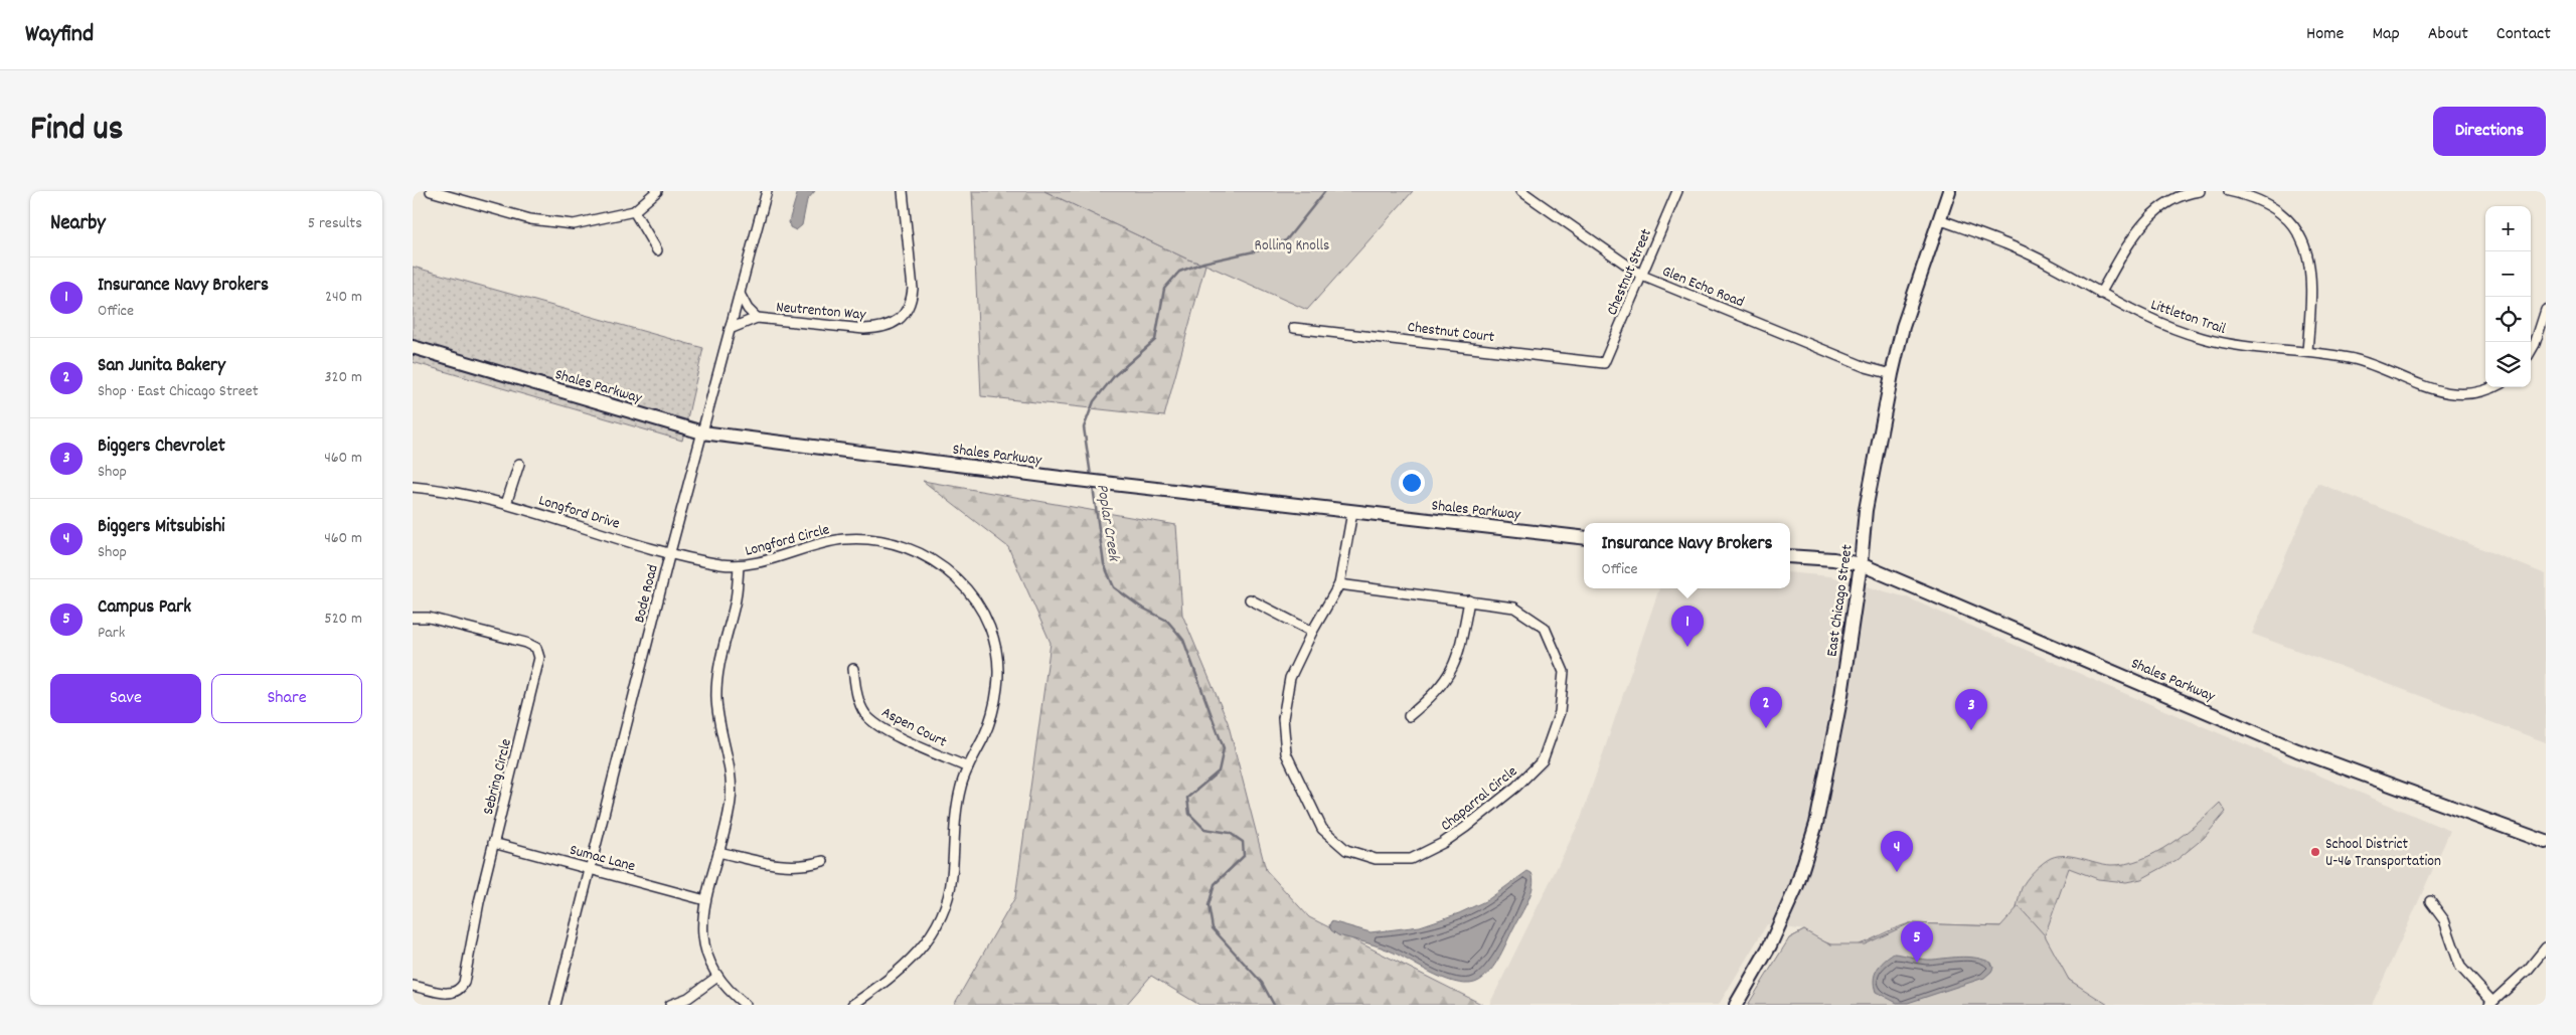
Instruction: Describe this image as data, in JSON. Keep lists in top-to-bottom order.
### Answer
{
  "streets": {
    "street": [
      "Chestnut Street",
      "Glen Echo Road",
      "Neutrenton Way",
      "Littleton Trail",
      "Chestnut Court",
      "Shales Parkway",
      "Longford Drive",
      "Longford Circle",
      "Bode Road",
      "East Chicago Street",
      "Aspen Court",
      "Sebring Circle",
      "Chaparral Circle",
      "Sumac Lane"
    ]
  },
  "crossings": [
    ["Chestnut Street", "Glen Echo Road"],
    ["Chestnut Street", "Chestnut Court"],
    ["Glen Echo Road", "East Chicago Street"],
    ["Neutrenton Way", "Bode Road"],
    ["Littleton Trail", "East Chicago Street"],
    ["Shales Parkway", "Bode Road"],
    ["Shales Parkway", "East Chicago Street"],
    ["Shales Parkway", "Chaparral Circle"],
    ["Longford Drive", "Longford Circle"],
    ["Longford Drive", "Bode Road"],
    ["Longford Circle", "Aspen Court"],
    ["Longford Circle", "Sumac Lane"],
    ["Bode Road", "Sumac Lane"],
    ["Sebring Circle", "Sumac Lane"]
  ],
  "water": ["Poplar Creek"],
  "parks": ["Rolling Knolls"],
  "places": ["School District U-46 Transportation"],
  "page": {
    "header": "Wayfind",
    "nav": [
      "Home",
      "Map",
      "About",
      "Contact"
    ],
    "title": "Find us",
    "buttons": [
      "Directions",
      ["Save", "Share"]
    ],
    "heading": ["Nearby", "5 results"],
    "map_buttons": ["+", "−"],
    "list": [
      {
        "mark": "1",
        "name": "Insurance Navy Brokers",
        "note": "Office",
        "value": "240 m"
      },
      {
        "mark": "2",
        "name": "San Junita Bakery",
        "note": "Shop · East Chicago Street",
        "value": "320 m"
      },
      {
        "mark": "3",
        "name": "Biggers Chevrolet",
        "note": "Shop",
        "value": "460 m"
      },
      {
        "mark": "4",
        "name": "Biggers Mitsubishi",
        "note": "Shop",
        "value": "460 m"
      },
      {
        "mark": "5",
        "name": "Campus Park",
        "note": "Park",
        "value": "520 m"
      }
    ],
    "popup": ["Insurance Navy Brokers", "Office"],
    "pins": [
      "1",
      "2",
      "3",
      "4",
      "5"
    ]
  }
}
